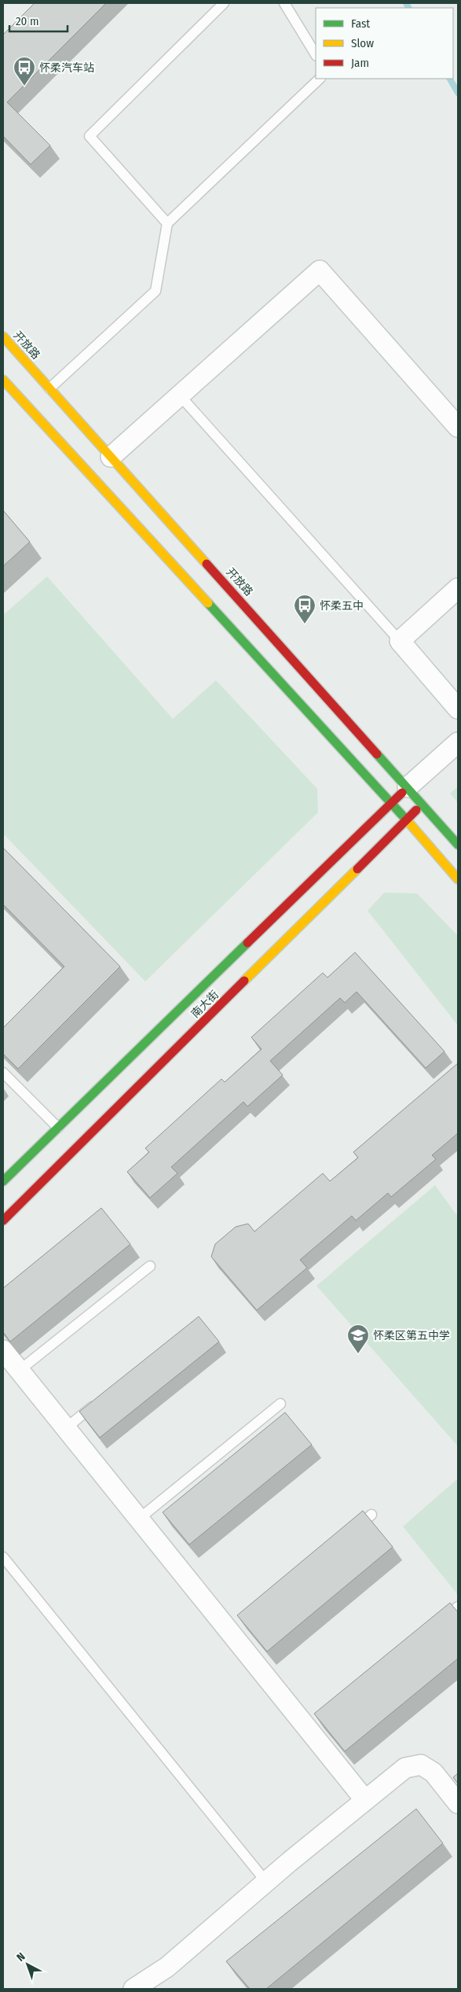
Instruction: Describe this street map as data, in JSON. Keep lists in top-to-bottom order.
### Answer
{
  "streets": {
    "main road": ["开放路", "南大街"]
  },
  "crossings": [
    ["开放路", "南大街"]
  ],
  "places": {
    "bus stop": ["怀柔汽车站", "怀柔五中"],
    "school or university": ["怀柔区第五中学"]
  },
  "legend": ["Fast", "Slow", "Jam"],
  "scale_bar": "20 m",
  "north": "top left"
}
